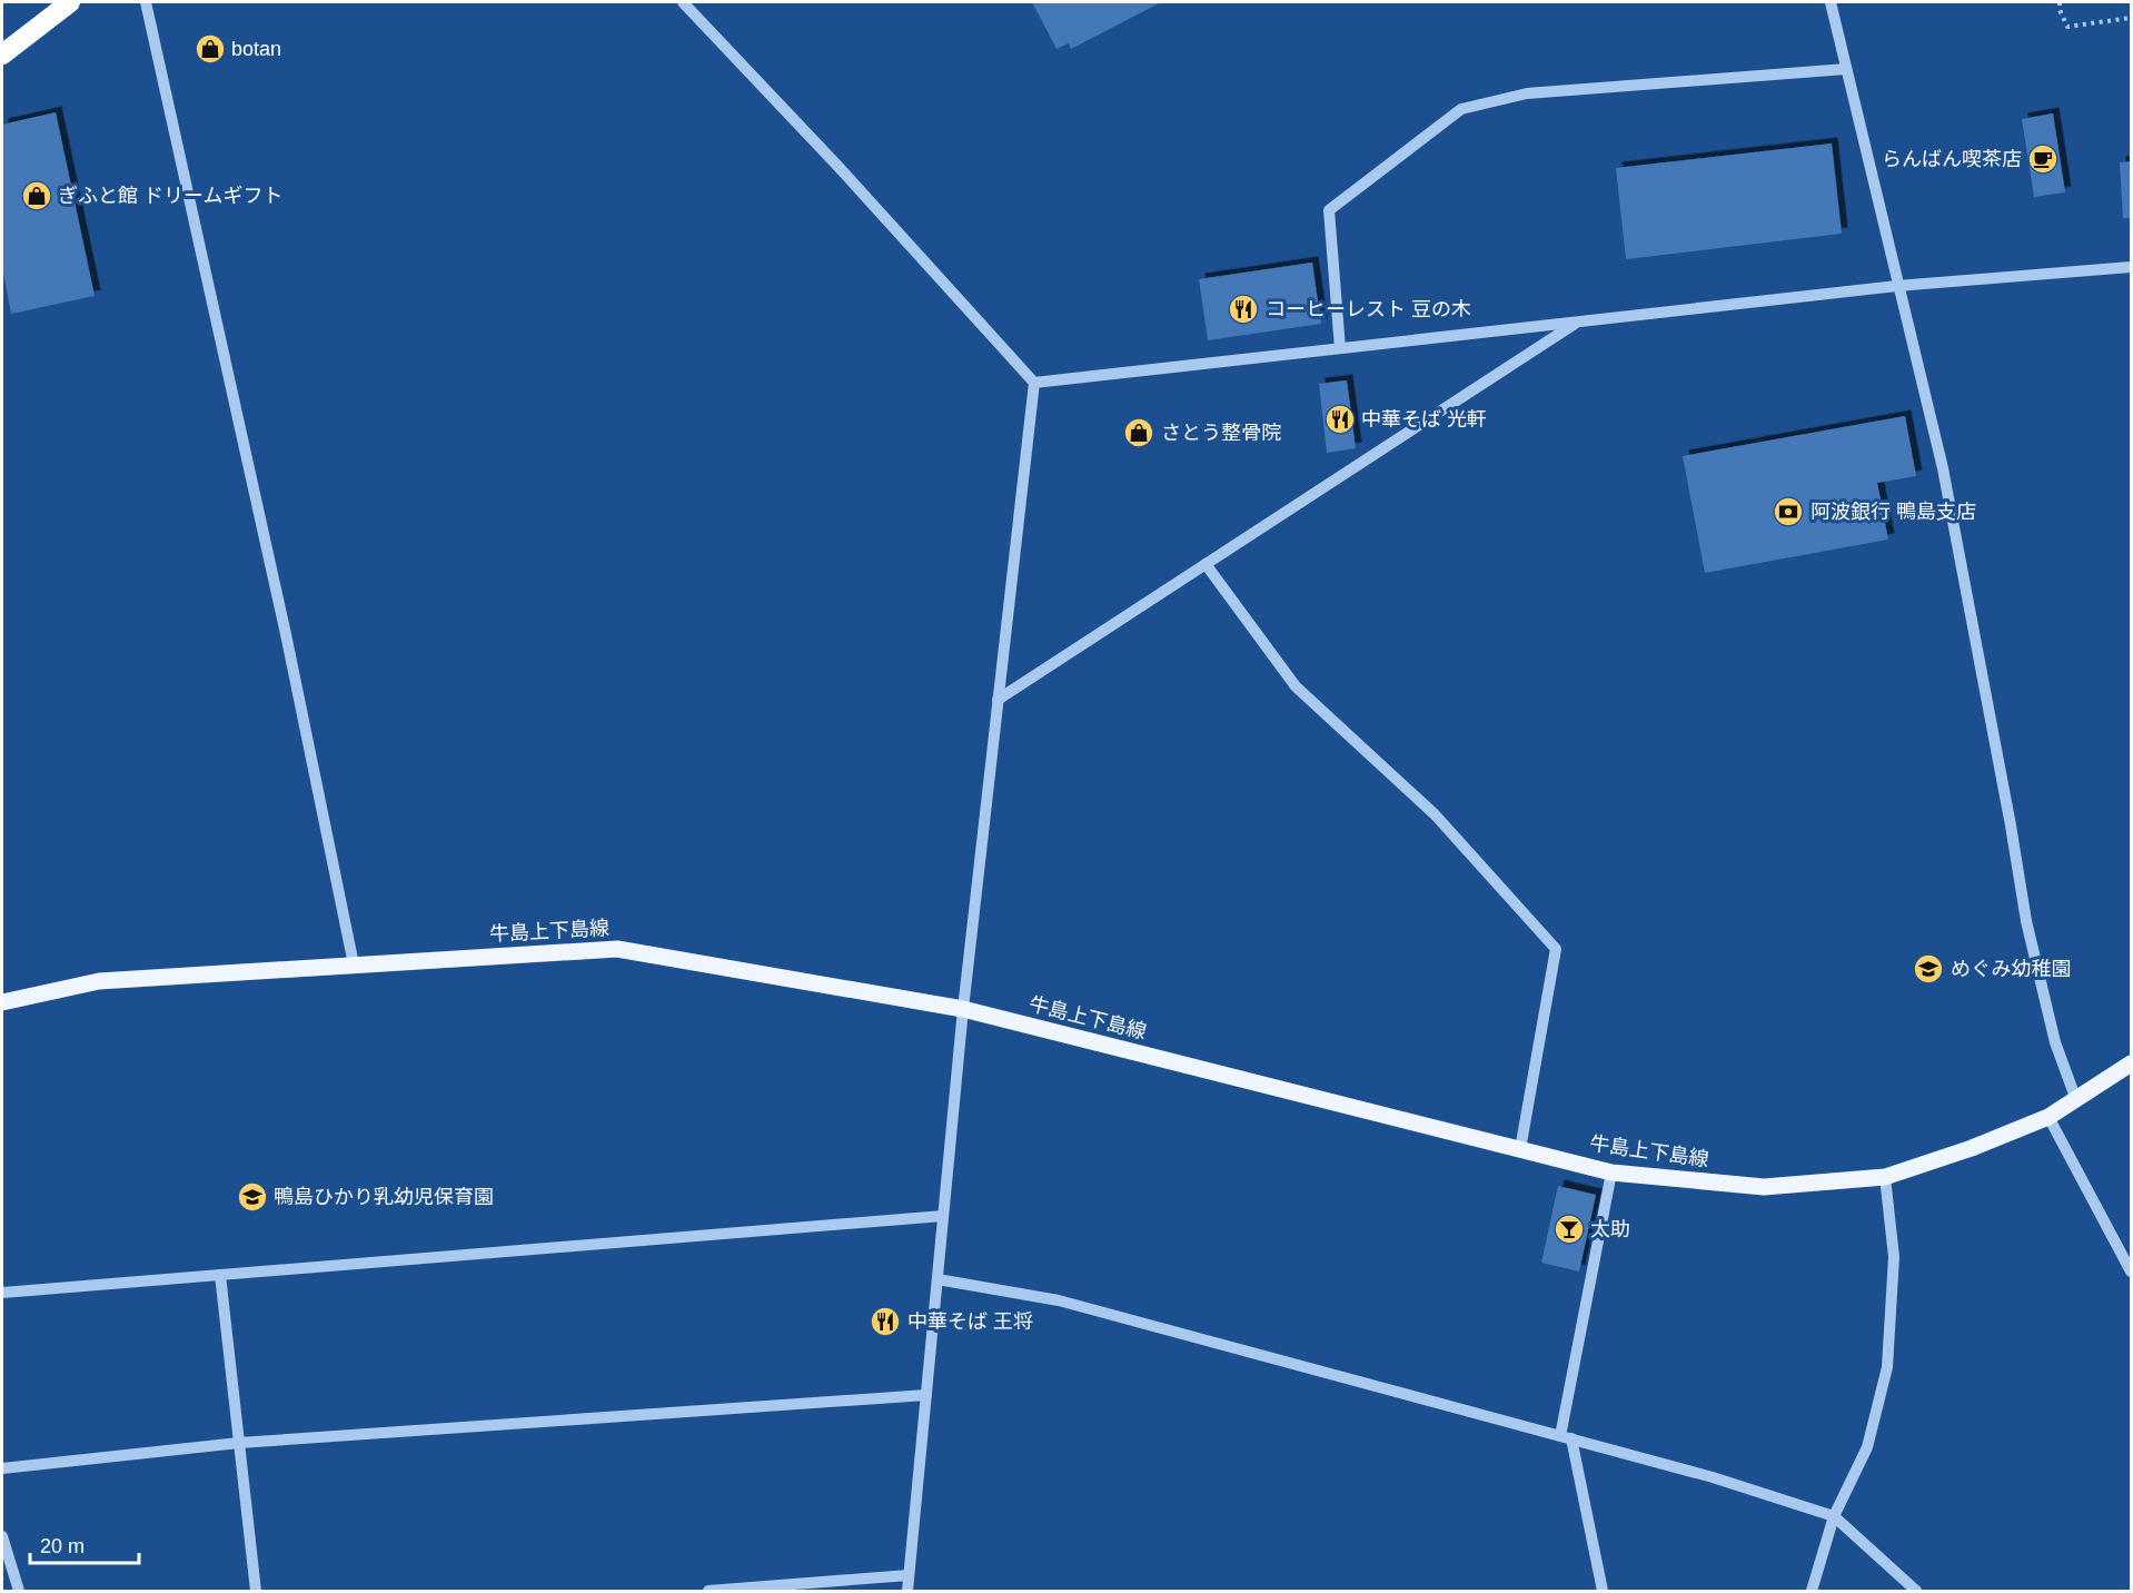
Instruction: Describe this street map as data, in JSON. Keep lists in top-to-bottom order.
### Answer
{
  "streets": {
    "main road": ["牛島上下島線"]
  },
  "places": {
    "shop": ["botan", "ぎふと館 ドリームギフト", "さとう整骨院"],
    "cafe": ["らんばん喫茶店"],
    "restaurant": ["コーヒーレスト 豆の木", "中華そば 光軒", "中華そば 王将"],
    "bank": ["阿波銀行 鴨島支店"],
    "school or university": ["めぐみ幼稚園", "鴨島ひかり乳幼児保育園"],
    "bar": ["太助"]
  },
  "scale_bar": "20 m"
}
